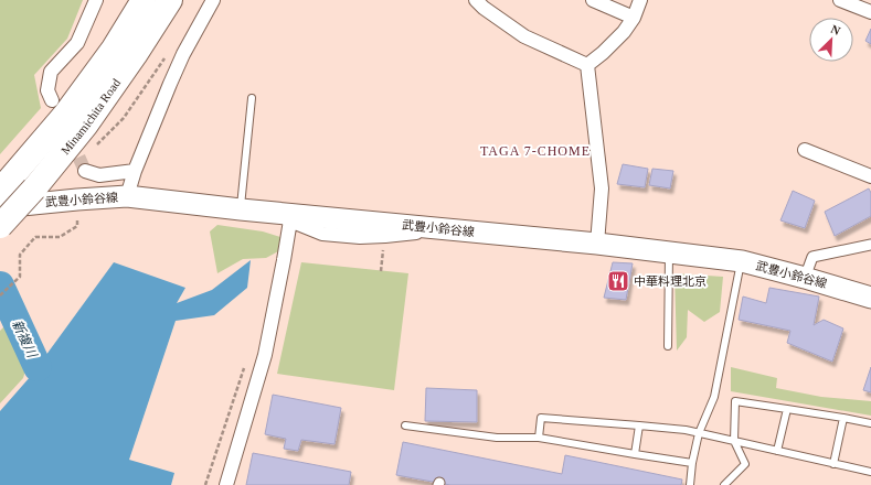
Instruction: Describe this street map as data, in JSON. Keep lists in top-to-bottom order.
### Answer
{
  "streets": {
    "highway": ["Minamichita Road"],
    "main road": ["武豊小鈴谷線"]
  },
  "districts": ["TAGA 7-CHOME"],
  "water": ["新複川"],
  "places": {
    "restaurant": ["中華料理北京"]
  },
  "north": "top right"
}
